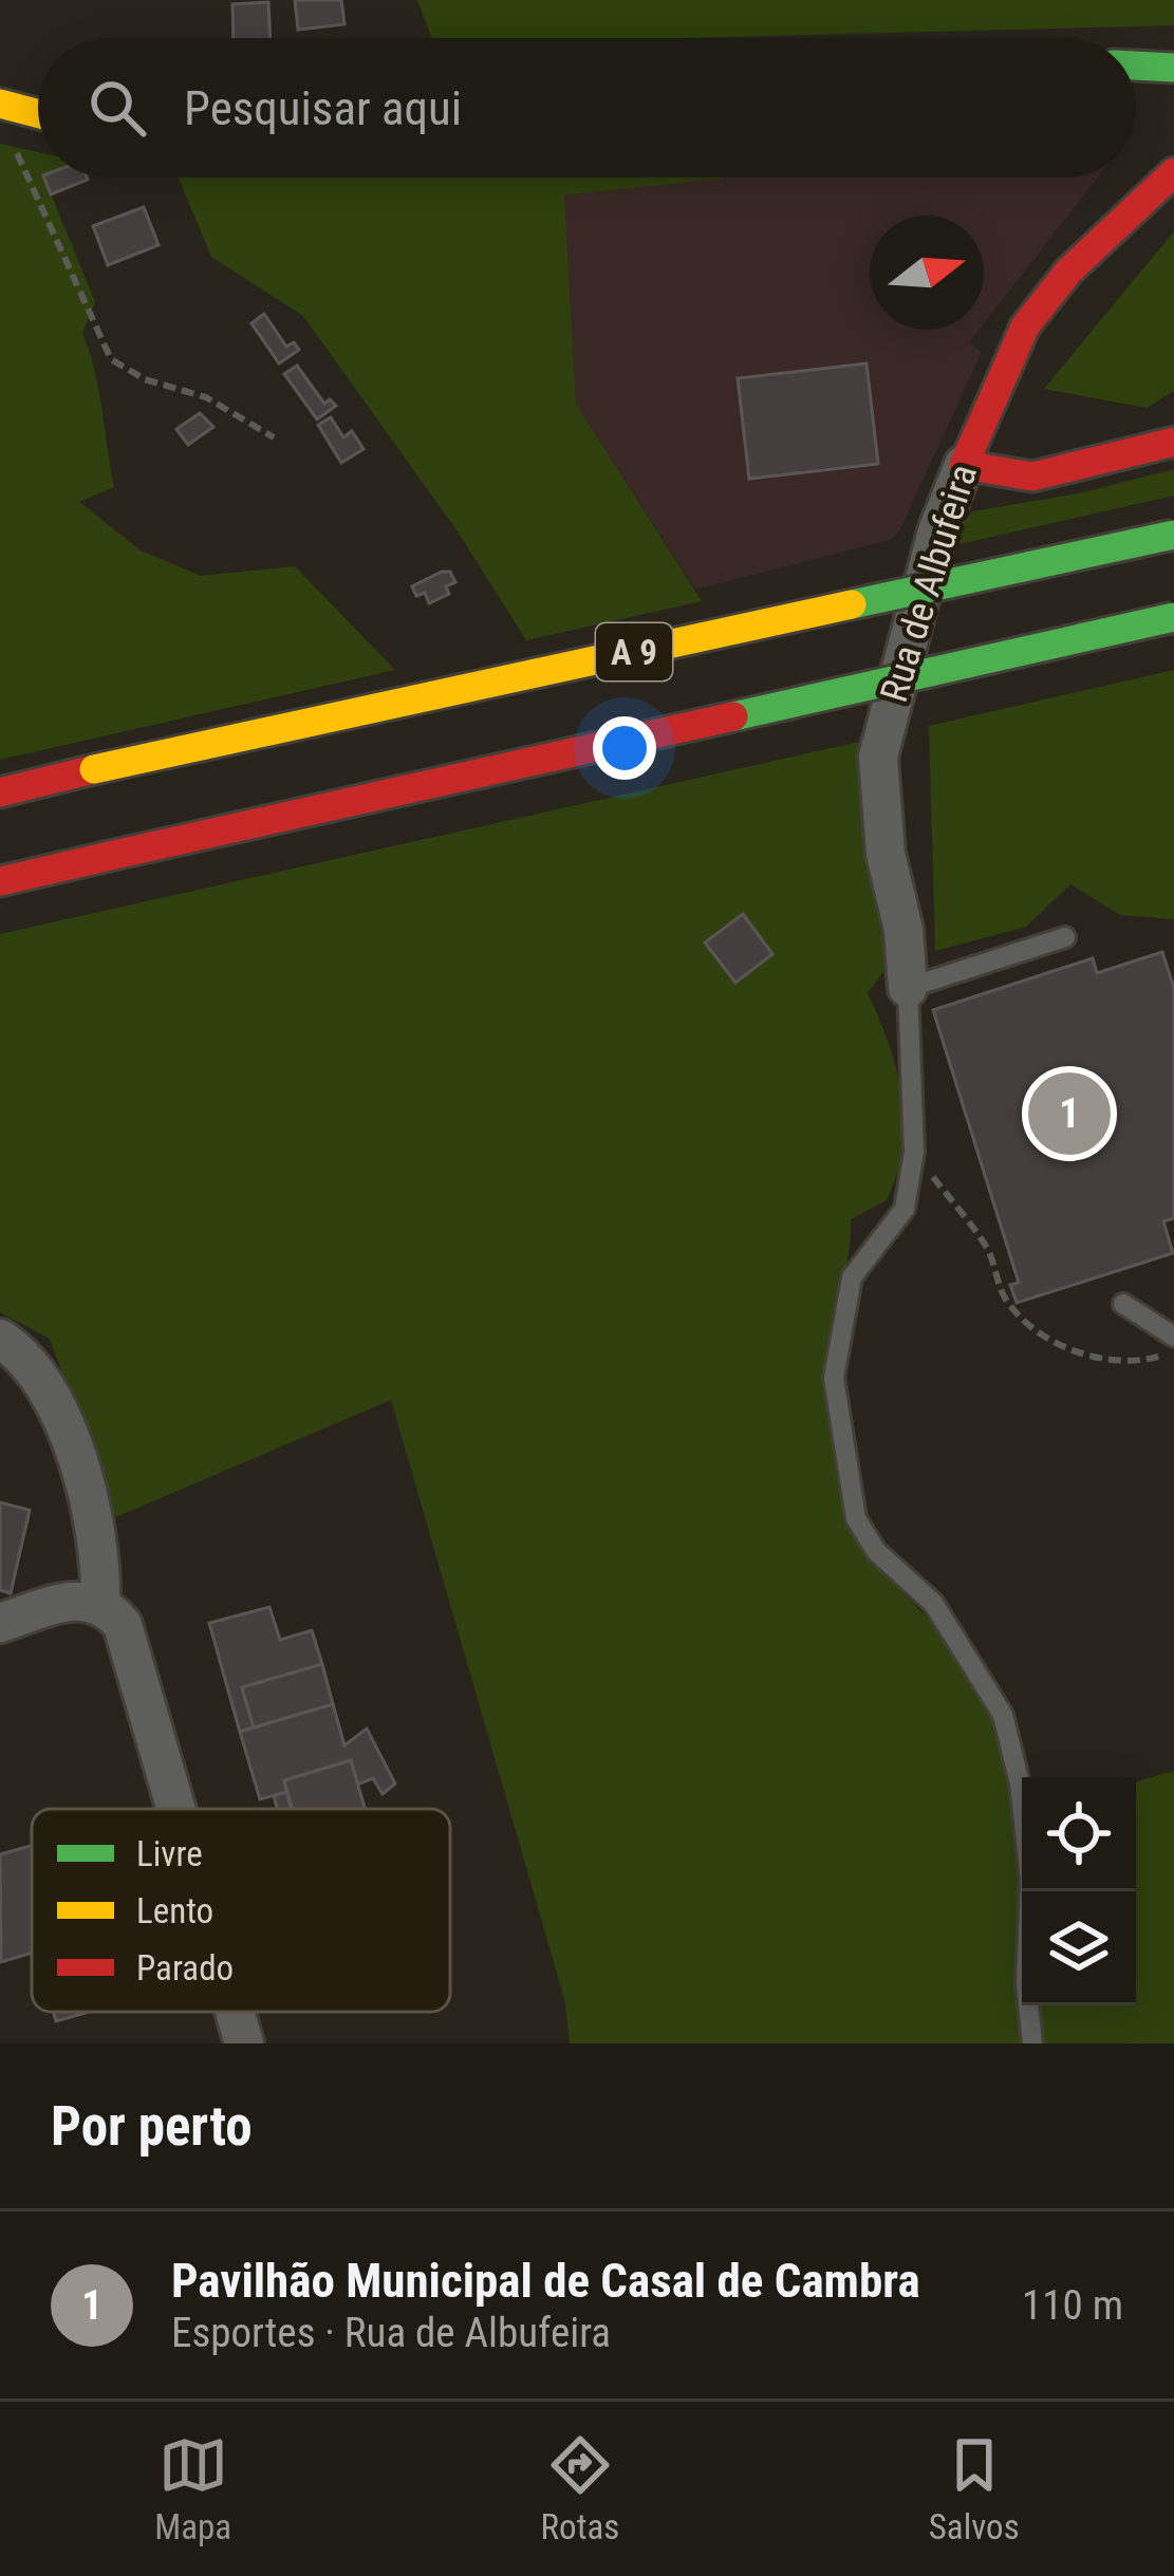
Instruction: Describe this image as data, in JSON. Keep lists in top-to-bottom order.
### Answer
{
  "streets": {
    "main road": ["Rua de Albufeira", "A 9"]
  },
  "legend": ["Livre", "Lento", "Parado"],
  "north": "right",
  "page": {
    "search": "Pesquisar aqui",
    "pins": "1",
    "heading": "Por perto",
    "list": [
      {
        "mark": "1",
        "name": "Pavilhão Municipal de Casal de Cambra",
        "note": "Esportes · Rua de Albufeira",
        "value": "110 m"
      }
    ],
    "nav": ["Mapa", "Rotas", "Salvos"]
  }
}
